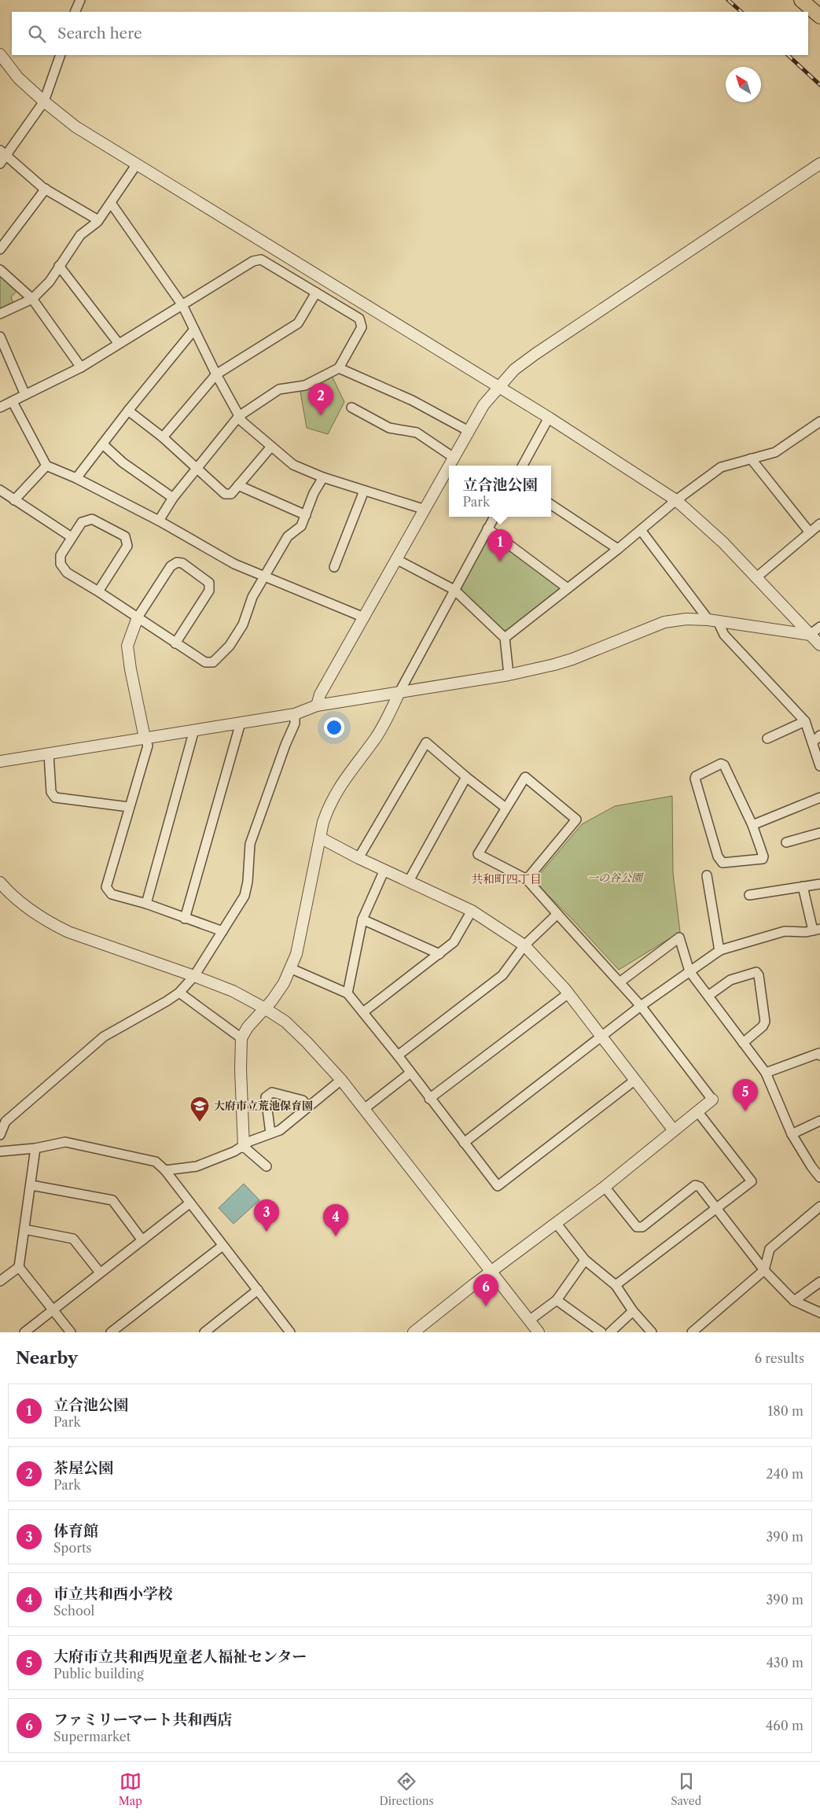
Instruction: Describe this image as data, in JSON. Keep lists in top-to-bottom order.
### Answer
{
  "districts": ["共和町四丁目"],
  "parks": ["一の谷公園"],
  "places": {
    "school or university": ["大府市立荒池保育園"]
  },
  "north": "top left",
  "page": {
    "search": "Search here",
    "pins": [
      "2",
      "1",
      "5",
      "3",
      "4",
      "6"
    ],
    "popup": ["立合池公園", "Park"],
    "heading": ["Nearby", "6 results"],
    "list": [
      {
        "mark": "1",
        "name": "立合池公園",
        "note": "Park",
        "value": "180 m"
      },
      {
        "mark": "2",
        "name": "茶屋公園",
        "note": "Park",
        "value": "240 m"
      },
      {
        "mark": "3",
        "name": "体育館",
        "note": "Sports",
        "value": "390 m"
      },
      {
        "mark": "4",
        "name": "市立共和西小学校",
        "note": "School",
        "value": "390 m"
      },
      {
        "mark": "5",
        "name": "大府市立共和西児童老人福祉センター",
        "note": "Public building",
        "value": "430 m"
      },
      {
        "mark": "6",
        "name": "ファミリーマート共和西店",
        "note": "Supermarket",
        "value": "460 m"
      }
    ],
    "nav": ["Map", "Directions", "Saved"]
  }
}
